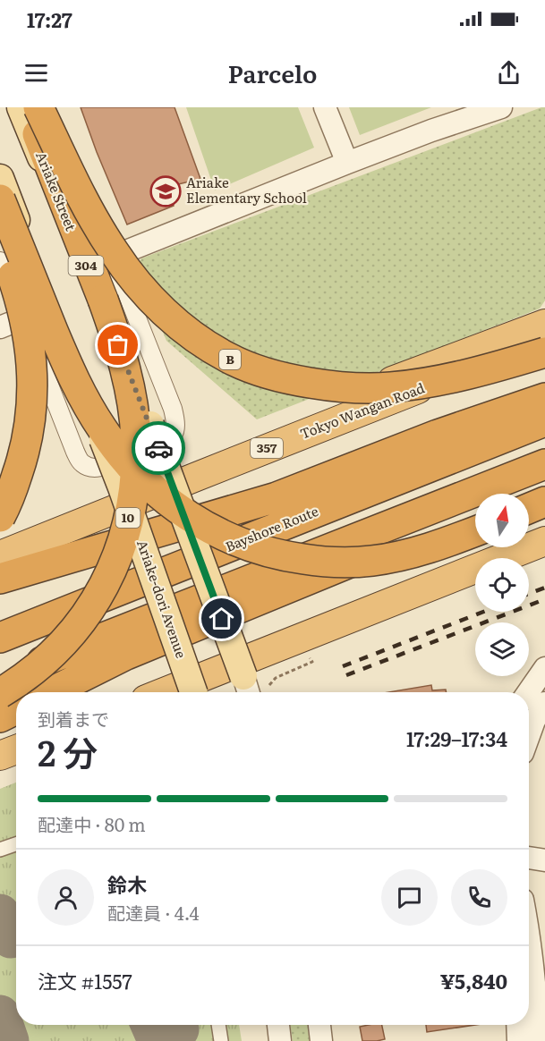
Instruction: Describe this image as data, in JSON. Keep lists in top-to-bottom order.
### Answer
{
  "streets": {
    "highway": [
      "B",
      "Tokyo Wangan Road",
      "357",
      "10",
      "Bayshore Route"
    ],
    "main road": ["Ariake Street", "304", "Ariake-dori Avenue"]
  },
  "crossings": [
    ["Ariake Street", "304"]
  ],
  "places": {
    "school or university": ["Ariake Elementary School"]
  },
  "north": "top",
  "page": {
    "status": "17:27",
    "header": "Parcelo",
    "heading": ["2 分", "到着まで", "17:29–17:34"],
    "panel": [
      "鈴木",
      "配達員 · 4.4",
      "注文 #1557",
      "¥5,840"
    ],
    "bar": "配達中 · 80 m"
  }
}
